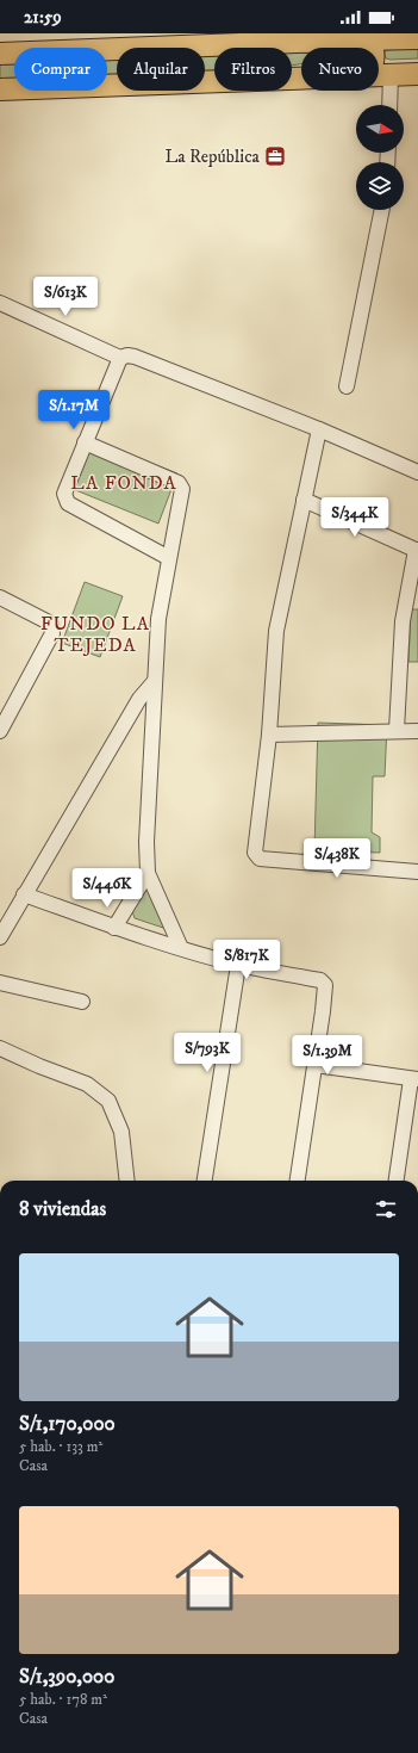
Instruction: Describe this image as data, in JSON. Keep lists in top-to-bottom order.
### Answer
{
  "districts": ["LA FONDA", "FUNDO LA TEJEDA"],
  "places": {
    "office": ["La República"]
  },
  "north": "right",
  "page": {
    "status": "21:59",
    "chip": [
      "Comprar",
      "Alquilar",
      "Filtros",
      "Nuevo"
    ],
    "price": [
      "S/613K",
      "S/1.17M",
      "S/344K",
      "S/438K",
      "S/446K",
      "S/817K",
      "S/793K",
      "S/1.39M"
    ],
    "heading": "8 viviendas",
    "list": [
      {
        "name": "S/1,170,000",
        "note": "5 hab. · 133 m² · Casa"
      },
      {
        "name": "S/1,390,000",
        "note": "5 hab. · 178 m² · Casa"
      }
    ]
  }
}
